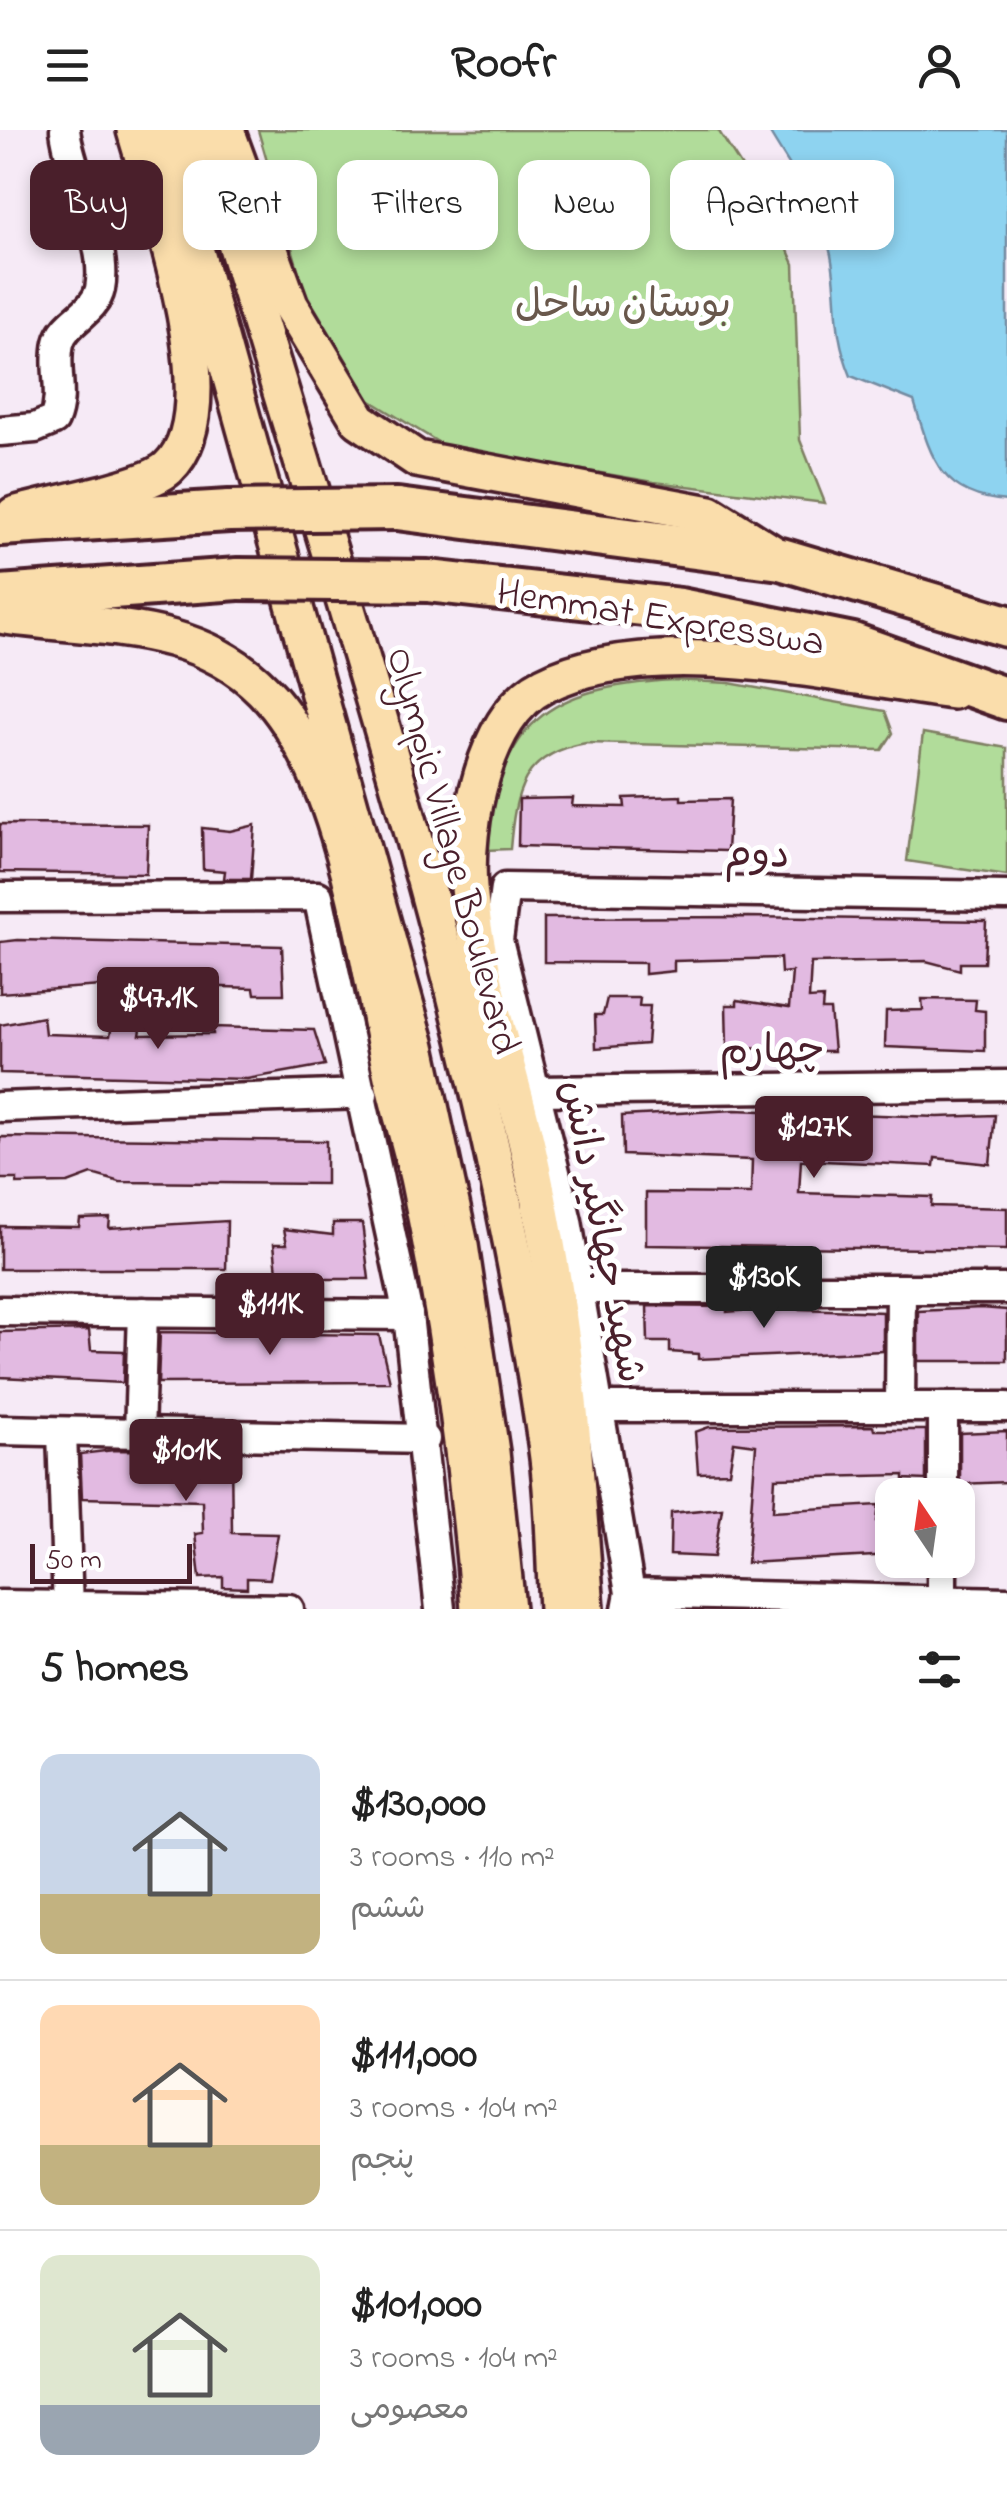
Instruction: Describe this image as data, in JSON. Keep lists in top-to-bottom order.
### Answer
{
  "streets": {
    "highway": ["Hemmat Expresswa"],
    "main road": ["Olympic Village Boulevard"],
    "street": ["دوم", "چهارم", "شهید جهانگیر دانش"]
  },
  "crossings": [
    ["دوم", "شهید جهانگیر دانش"],
    ["چهارم", "شهید جهانگیر دانش"]
  ],
  "parks": ["بوستان ساحل"],
  "scale_bar": "50 m",
  "north": "top",
  "page": {
    "header": "Roofr",
    "chip": [
      "Buy",
      "Rent",
      "Filters",
      "New",
      "Apartment"
    ],
    "price": [
      "$47.1K",
      "$127K",
      "$130K",
      "$111K",
      "$101K"
    ],
    "scale": "50 m",
    "heading": "5 homes",
    "list": [
      {
        "name": "$130,000",
        "note": "3 rooms · 110 m² · ششم"
      },
      {
        "name": "$111,000",
        "note": "3 rooms · 104 m² · پنجم"
      },
      {
        "name": "$101,000",
        "note": "3 rooms · 104 m² · معصومی"
      }
    ]
  }
}
